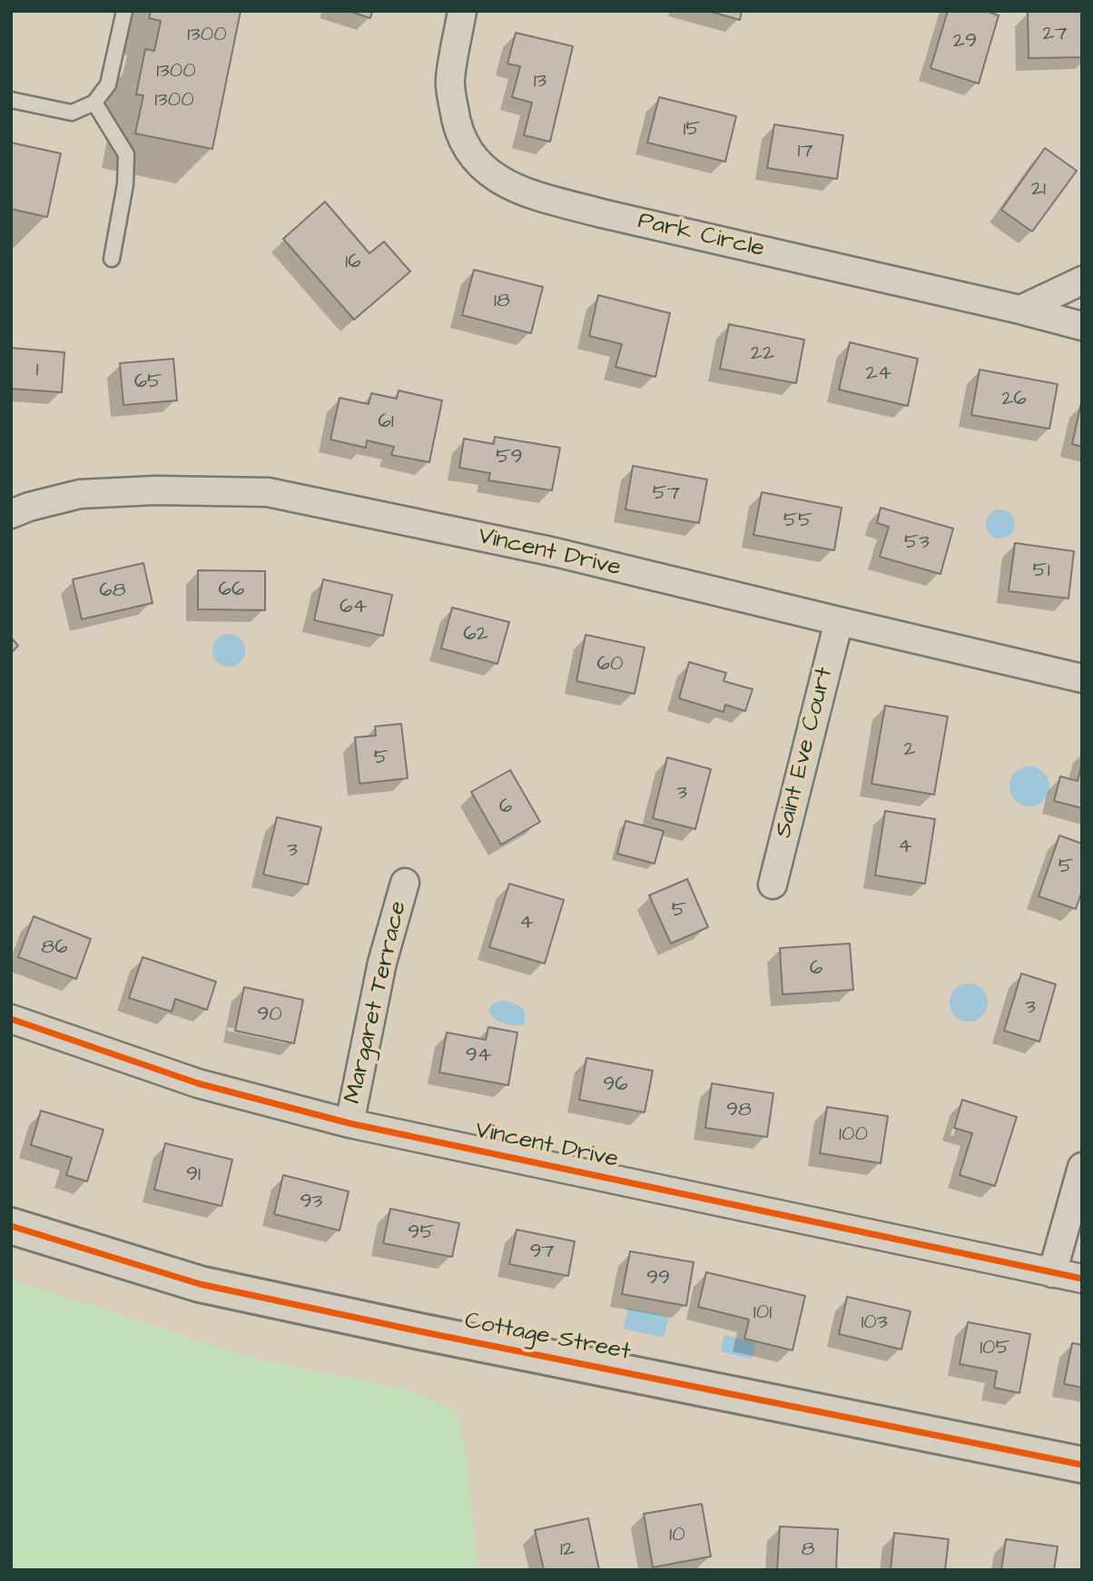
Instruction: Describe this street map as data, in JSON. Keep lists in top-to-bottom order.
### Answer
{
  "streets": {
    "street": [
      "Park Circle",
      "Vincent Drive",
      "Saint Eve Court",
      "Margaret Terrace",
      "Cottage Street"
    ]
  },
  "crossings": [
    ["Vincent Drive", "Saint Eve Court"],
    ["Vincent Drive", "Margaret Terrace"]
  ],
  "house_numbers": [
    "27",
    "1300",
    "29",
    "1300",
    "13",
    "1300",
    "15",
    "17",
    "21",
    "16",
    "18",
    "22",
    "1",
    "24",
    "65",
    "26",
    "61",
    "59",
    "57",
    "55",
    "53",
    "51",
    "66",
    "68",
    "64",
    "62",
    "60",
    "2",
    "5",
    "3",
    "6",
    "4",
    "3",
    "5",
    "5",
    "4",
    "86",
    "6",
    "3",
    "90",
    "94",
    "96",
    "98",
    "100",
    "91",
    "93",
    "95",
    "97",
    "99",
    "101",
    "103",
    "105",
    "10",
    "12",
    "8"
  ]
}
